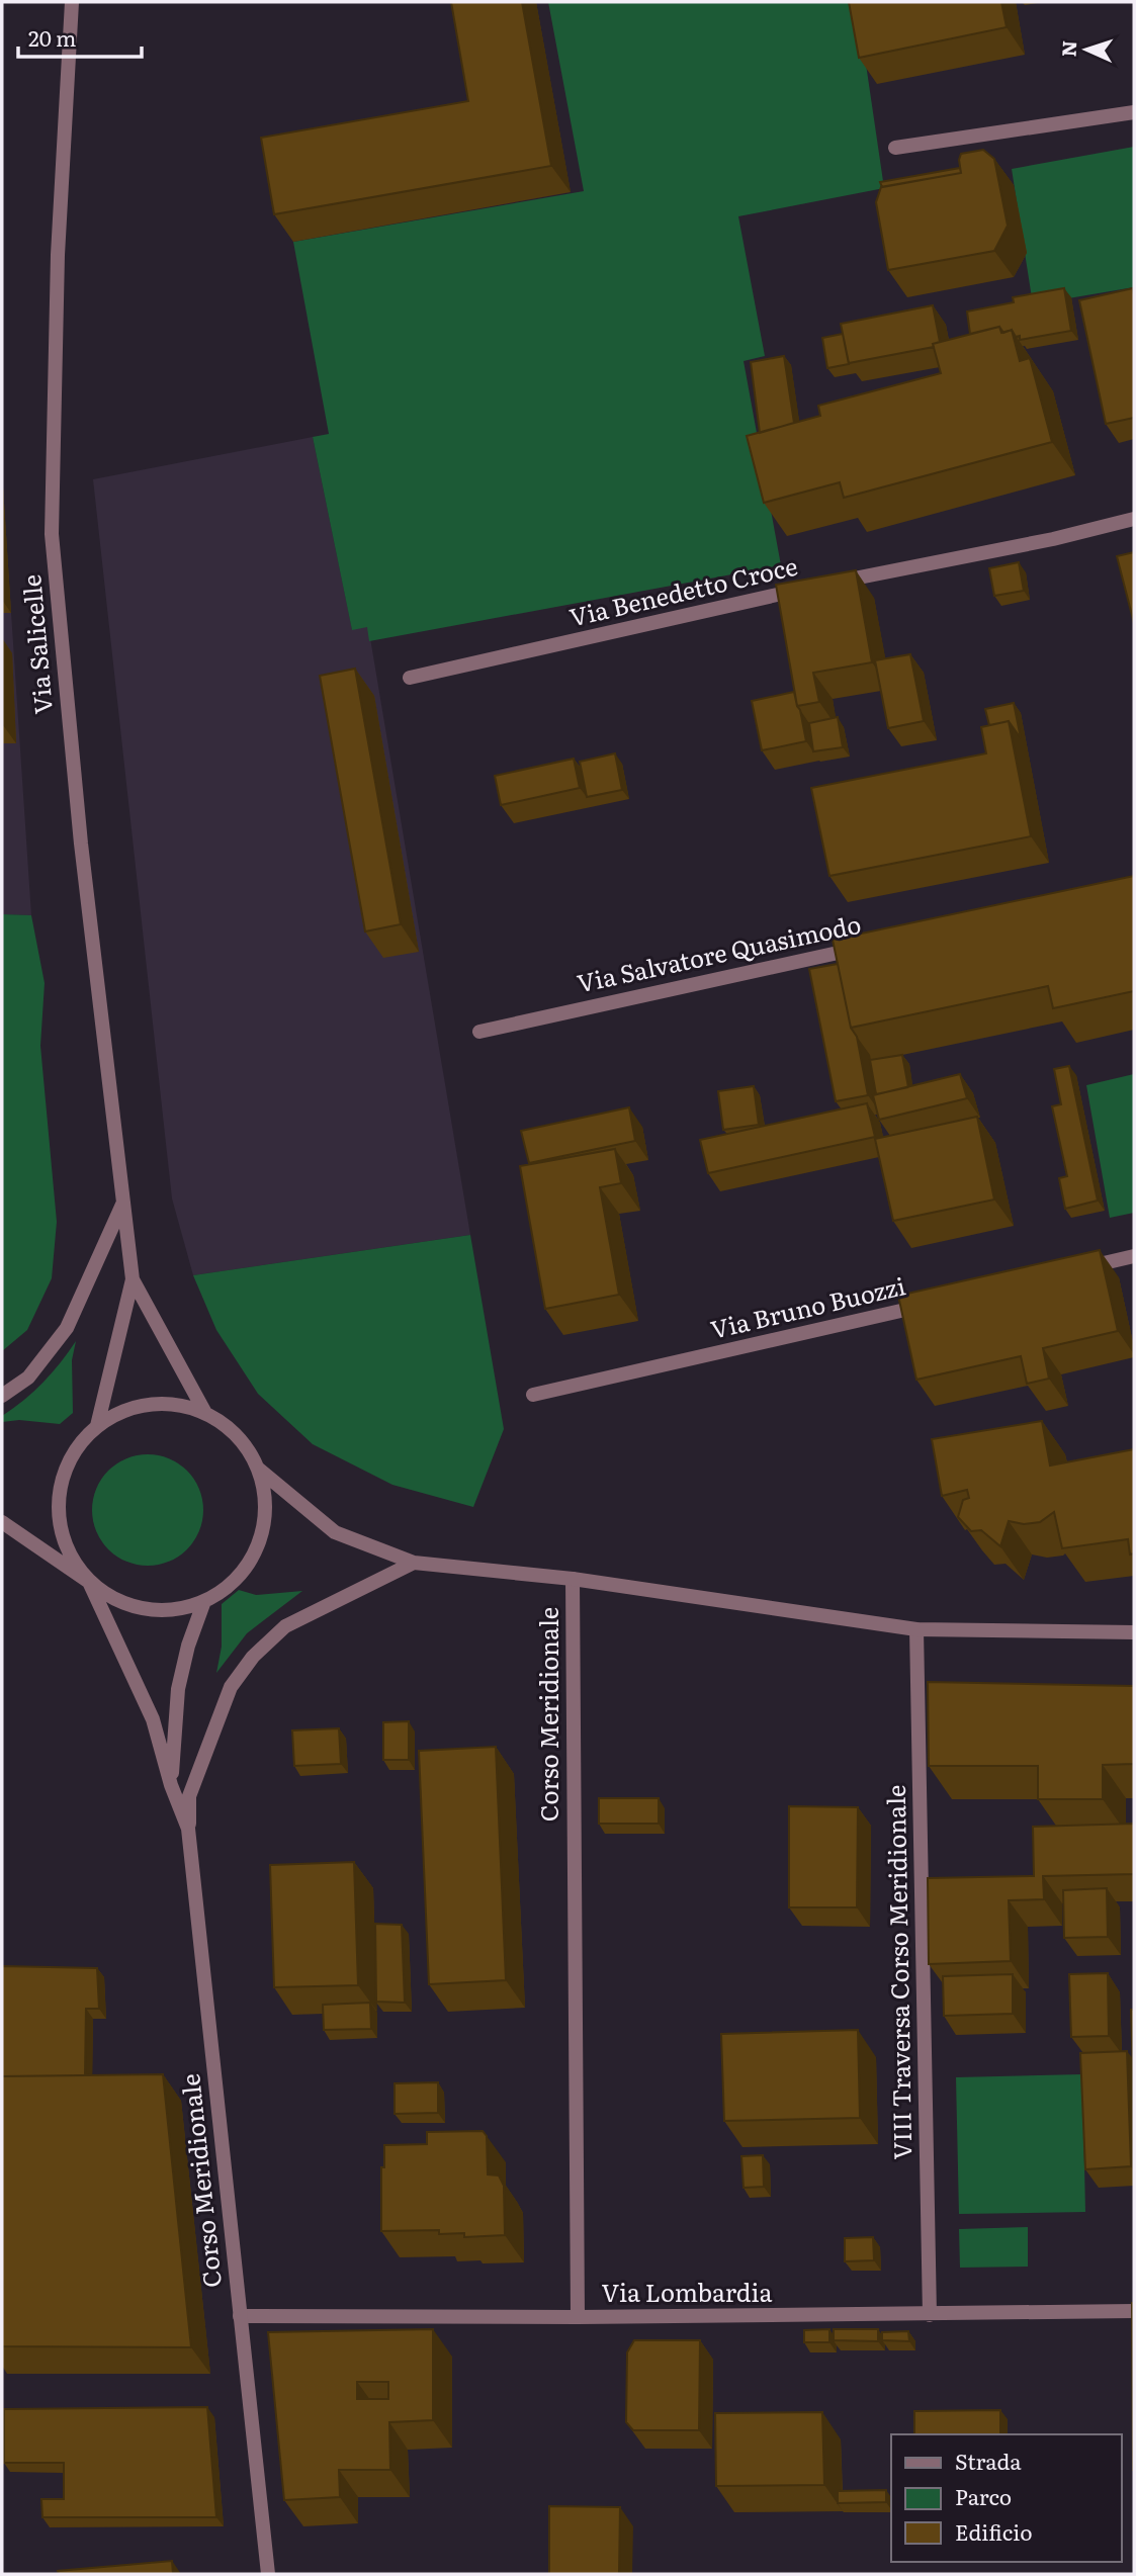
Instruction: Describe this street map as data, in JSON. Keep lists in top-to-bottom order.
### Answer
{
  "streets": {
    "street": [
      "Via Benedetto Croce",
      "Via Salicelle",
      "Via Salvatore Quasimodo",
      "Via Bruno Buozzi",
      "Corso Meridionale",
      "VIII Traversa Corso Meridionale",
      "Via Lombardia"
    ]
  },
  "crossings": [
    ["Corso Meridionale", "VIII Traversa Corso Meridionale"],
    ["Corso Meridionale", "Via Lombardia"],
    ["VIII Traversa Corso Meridionale", "Via Lombardia"]
  ],
  "legend": ["Strada", "Parco", "Edificio"],
  "scale_bar": "20 m",
  "north": "left"
}
